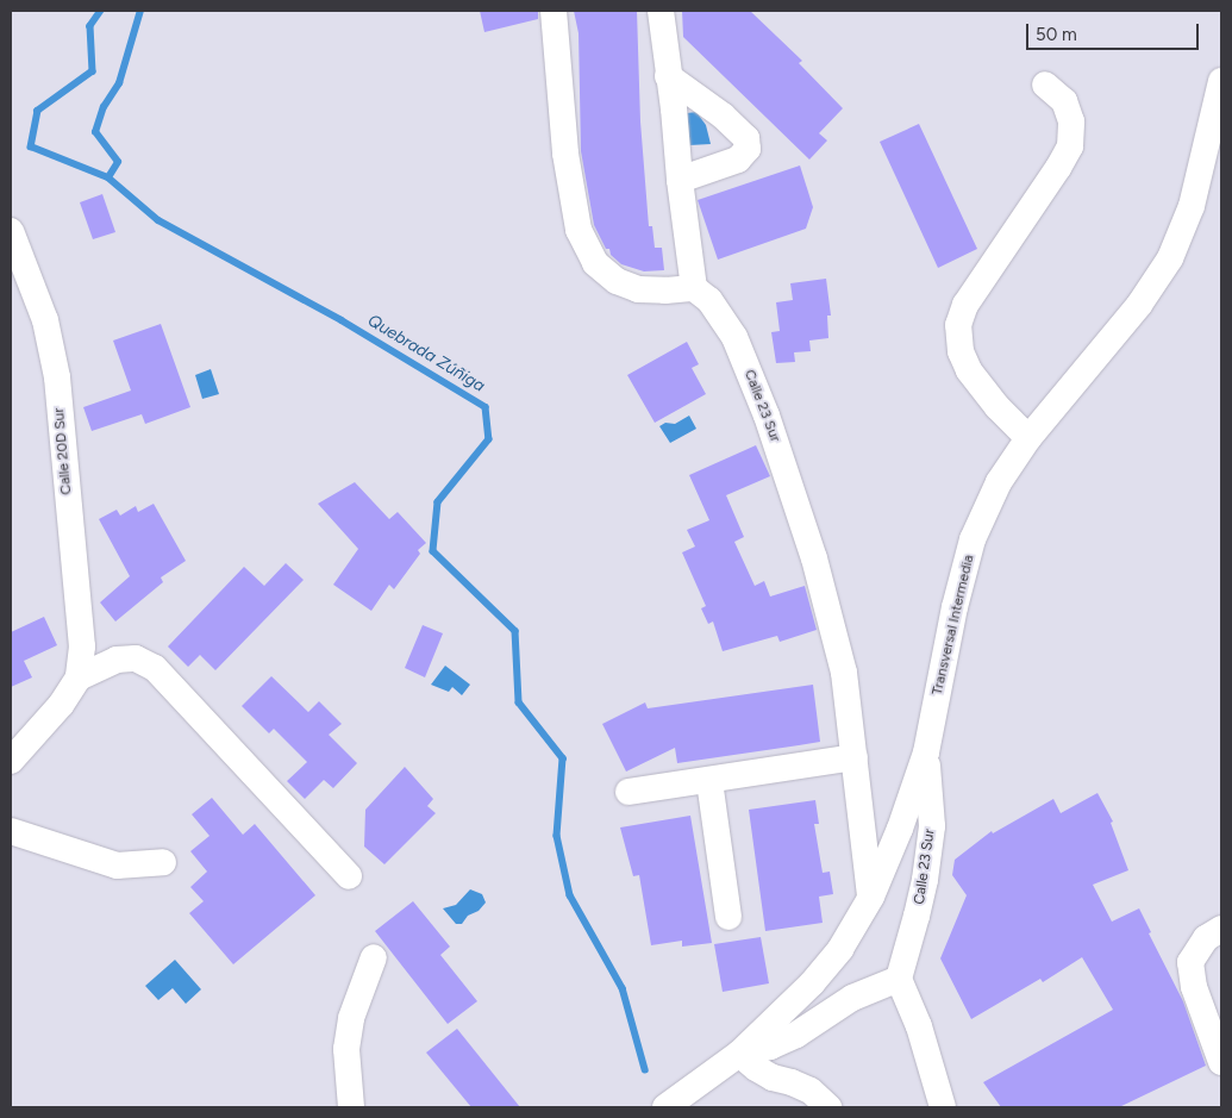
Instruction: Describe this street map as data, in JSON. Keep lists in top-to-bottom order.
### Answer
{
  "streets": {
    "street": ["Calle 23 Sur", "Calle 20D Sur", "Transversal Intermedia"]
  },
  "crossings": [
    ["Calle 23 Sur", "Transversal Intermedia"]
  ],
  "water": ["Quebrada Zúñiga"],
  "scale_bar": "50 m"
}
